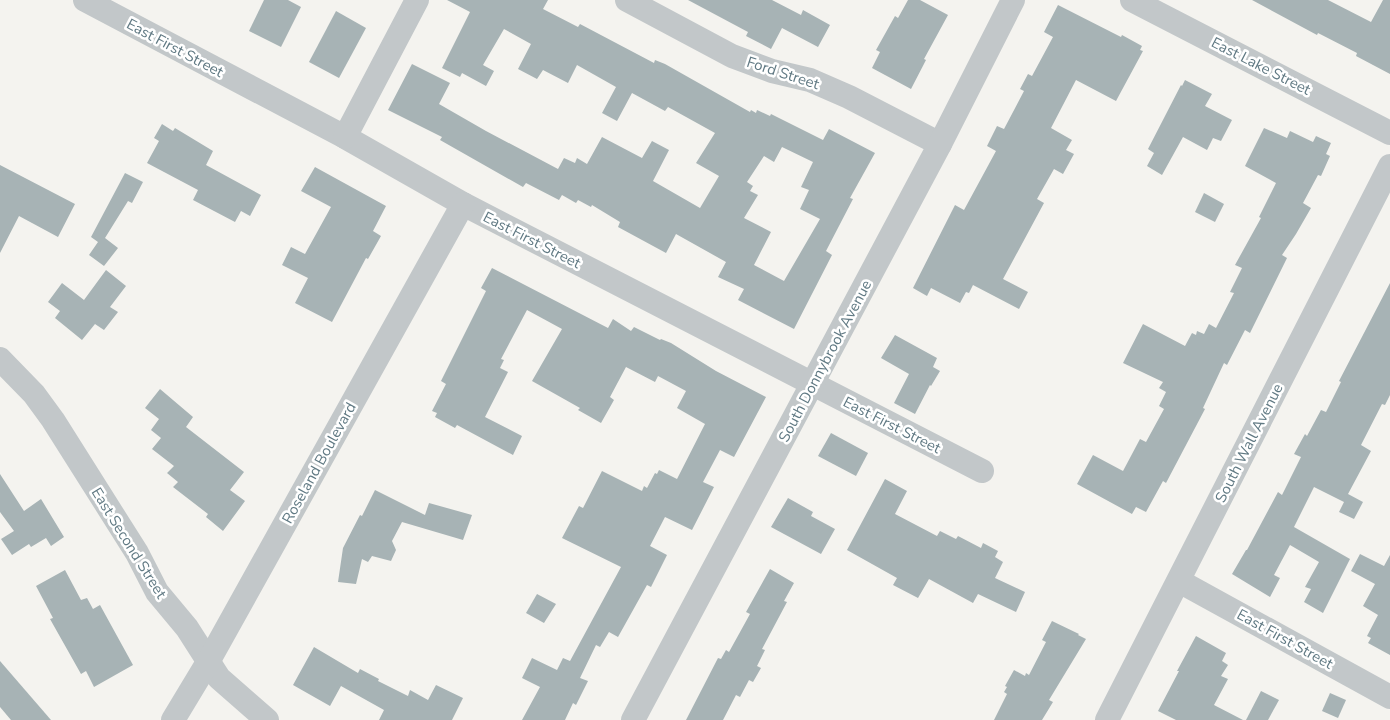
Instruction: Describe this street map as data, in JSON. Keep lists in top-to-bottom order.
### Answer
{
  "streets": {
    "street": [
      "East First Street",
      "East Lake Street",
      "Ford Street",
      "South Donnybrook Avenue",
      "South Wall Avenue",
      "Roseland Boulevard",
      "East Second Street"
    ]
  },
  "crossings": [
    ["East First Street", "South Donnybrook Avenue"],
    ["East First Street", "South Wall Avenue"],
    ["East First Street", "Roseland Boulevard"],
    ["Ford Street", "South Donnybrook Avenue"],
    ["Roseland Boulevard", "East Second Street"]
  ]
}
